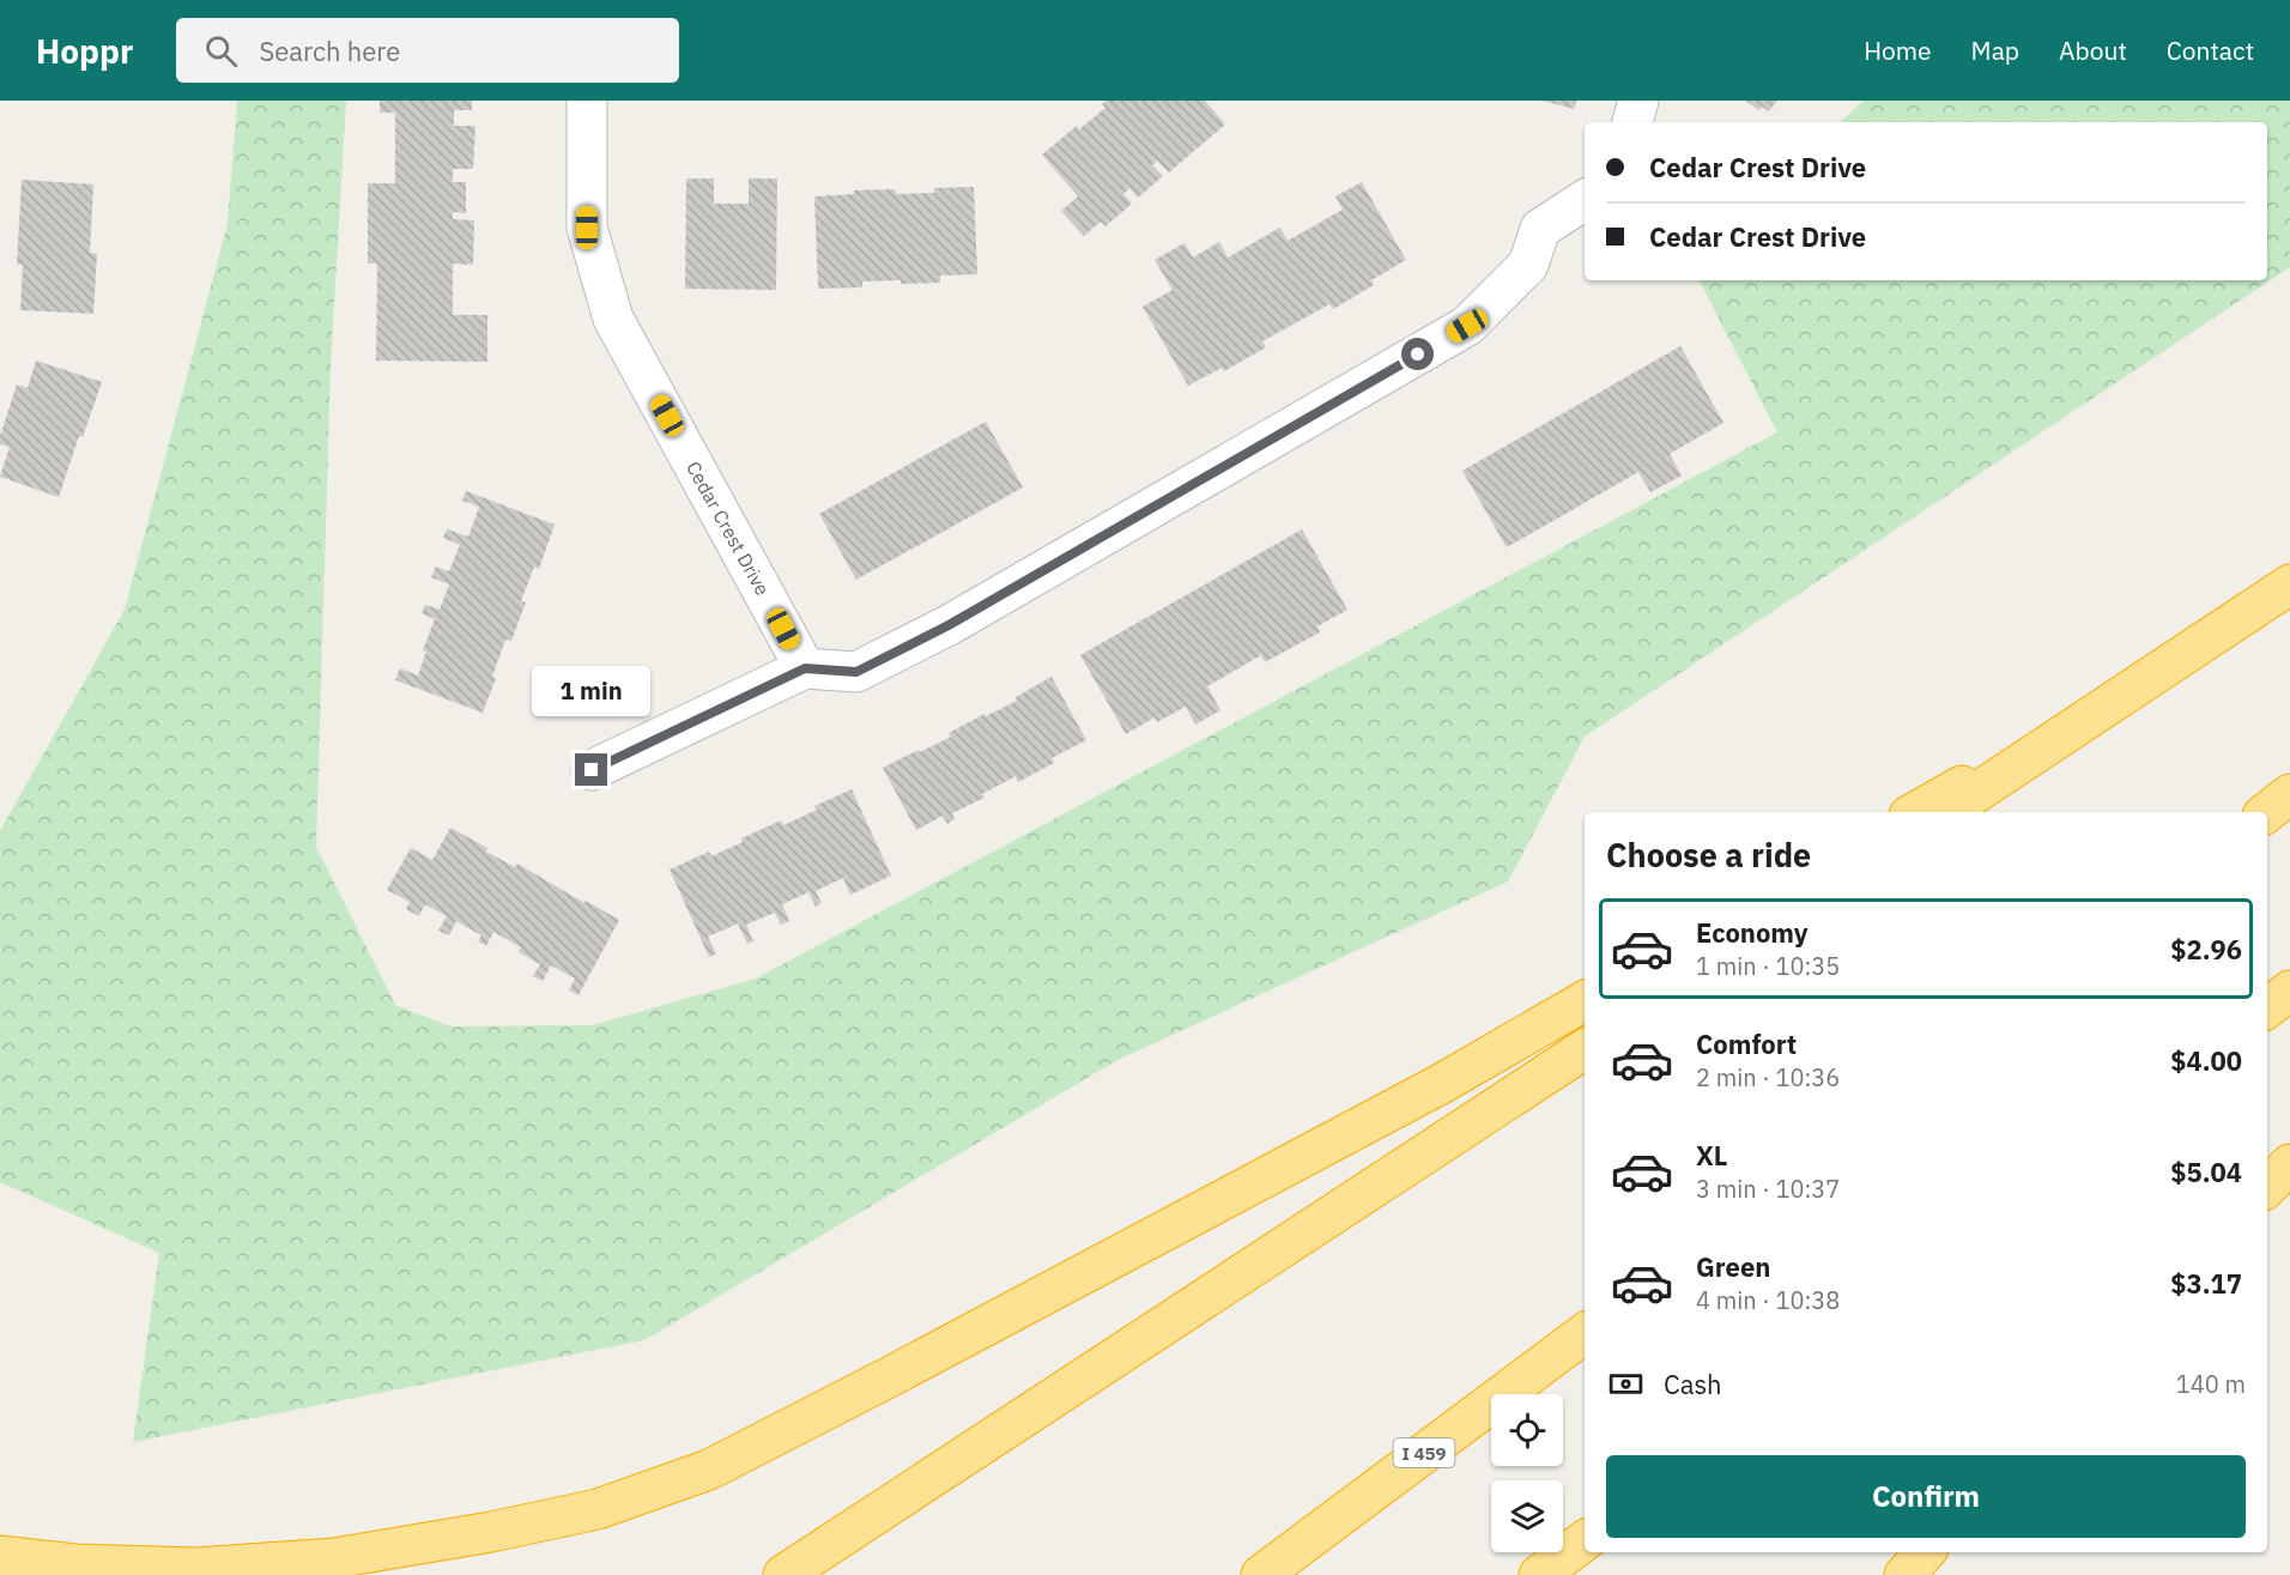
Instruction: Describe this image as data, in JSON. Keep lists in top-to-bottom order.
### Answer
{
  "streets": {
    "highway": ["I 459"],
    "street": ["Cedar Crest Drive"]
  },
  "page": {
    "header": "Hoppr",
    "search": "Search here",
    "nav": [
      "Home",
      "Map",
      "About",
      "Contact"
    ],
    "banner": ["Cedar Crest Drive", "Cedar Crest Drive"],
    "bubble": "1 min",
    "heading": "Choose a ride",
    "list": [
      {
        "name": "Economy",
        "note": "1 min · 10:35",
        "value": "$2.96"
      },
      {
        "name": "Comfort",
        "note": "2 min · 10:36",
        "value": "$4.00"
      },
      {
        "name": "XL",
        "note": "3 min · 10:37",
        "value": "$5.04"
      },
      {
        "name": "Green",
        "note": "4 min · 10:38",
        "value": "$3.17"
      }
    ],
    "pay": ["Cash", "140 m"],
    "buttons": "Confirm"
  }
}
